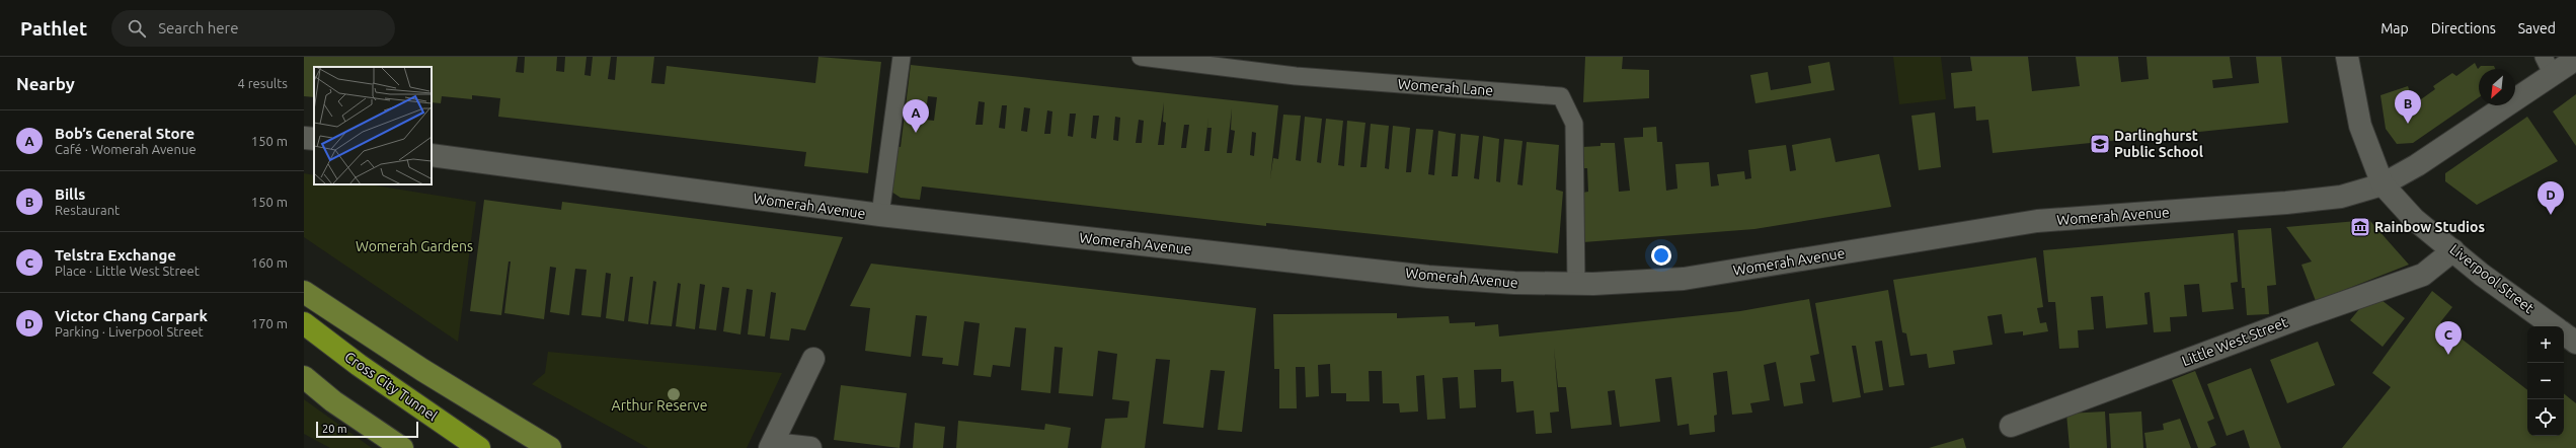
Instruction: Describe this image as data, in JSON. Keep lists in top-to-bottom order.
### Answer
{
  "streets": {
    "highway": ["Cross City Tunnel"],
    "street": ["Womerah Avenue", "Liverpool Street", "Little West Street"],
    "lane": ["Womerah Lane"]
  },
  "crossings": [
    ["Womerah Lane", "Womerah Avenue"],
    ["Womerah Avenue", "Liverpool Street"],
    ["Liverpool Street", "Little West Street"]
  ],
  "parks": ["Womerah Gardens", "Arthur Reserve"],
  "places": {
    "school or university": ["Darlinghurst Public School"],
    "museum": ["Rainbow Studios"]
  },
  "scale_bar": "20 m",
  "north": "bottom left",
  "page": {
    "header": "Pathlet",
    "search": "Search here",
    "nav": ["Map", "Directions", "Saved"],
    "heading": ["Nearby", "4 results"],
    "pins": [
      "B",
      "A",
      "D",
      "C"
    ],
    "list": [
      {
        "mark": "A",
        "name": "Bob’s General Store",
        "note": "Café · Womerah Avenue",
        "value": "150 m"
      },
      {
        "mark": "B",
        "name": "Bills",
        "note": "Restaurant",
        "value": "150 m"
      },
      {
        "mark": "C",
        "name": "Telstra Exchange",
        "note": "Place · Little West Street",
        "value": "160 m"
      },
      {
        "mark": "D",
        "name": "Victor Chang Carpark",
        "note": "Parking · Liverpool Street",
        "value": "170 m"
      }
    ],
    "map_buttons": ["+", "−"],
    "scale": "20 m"
  }
}
